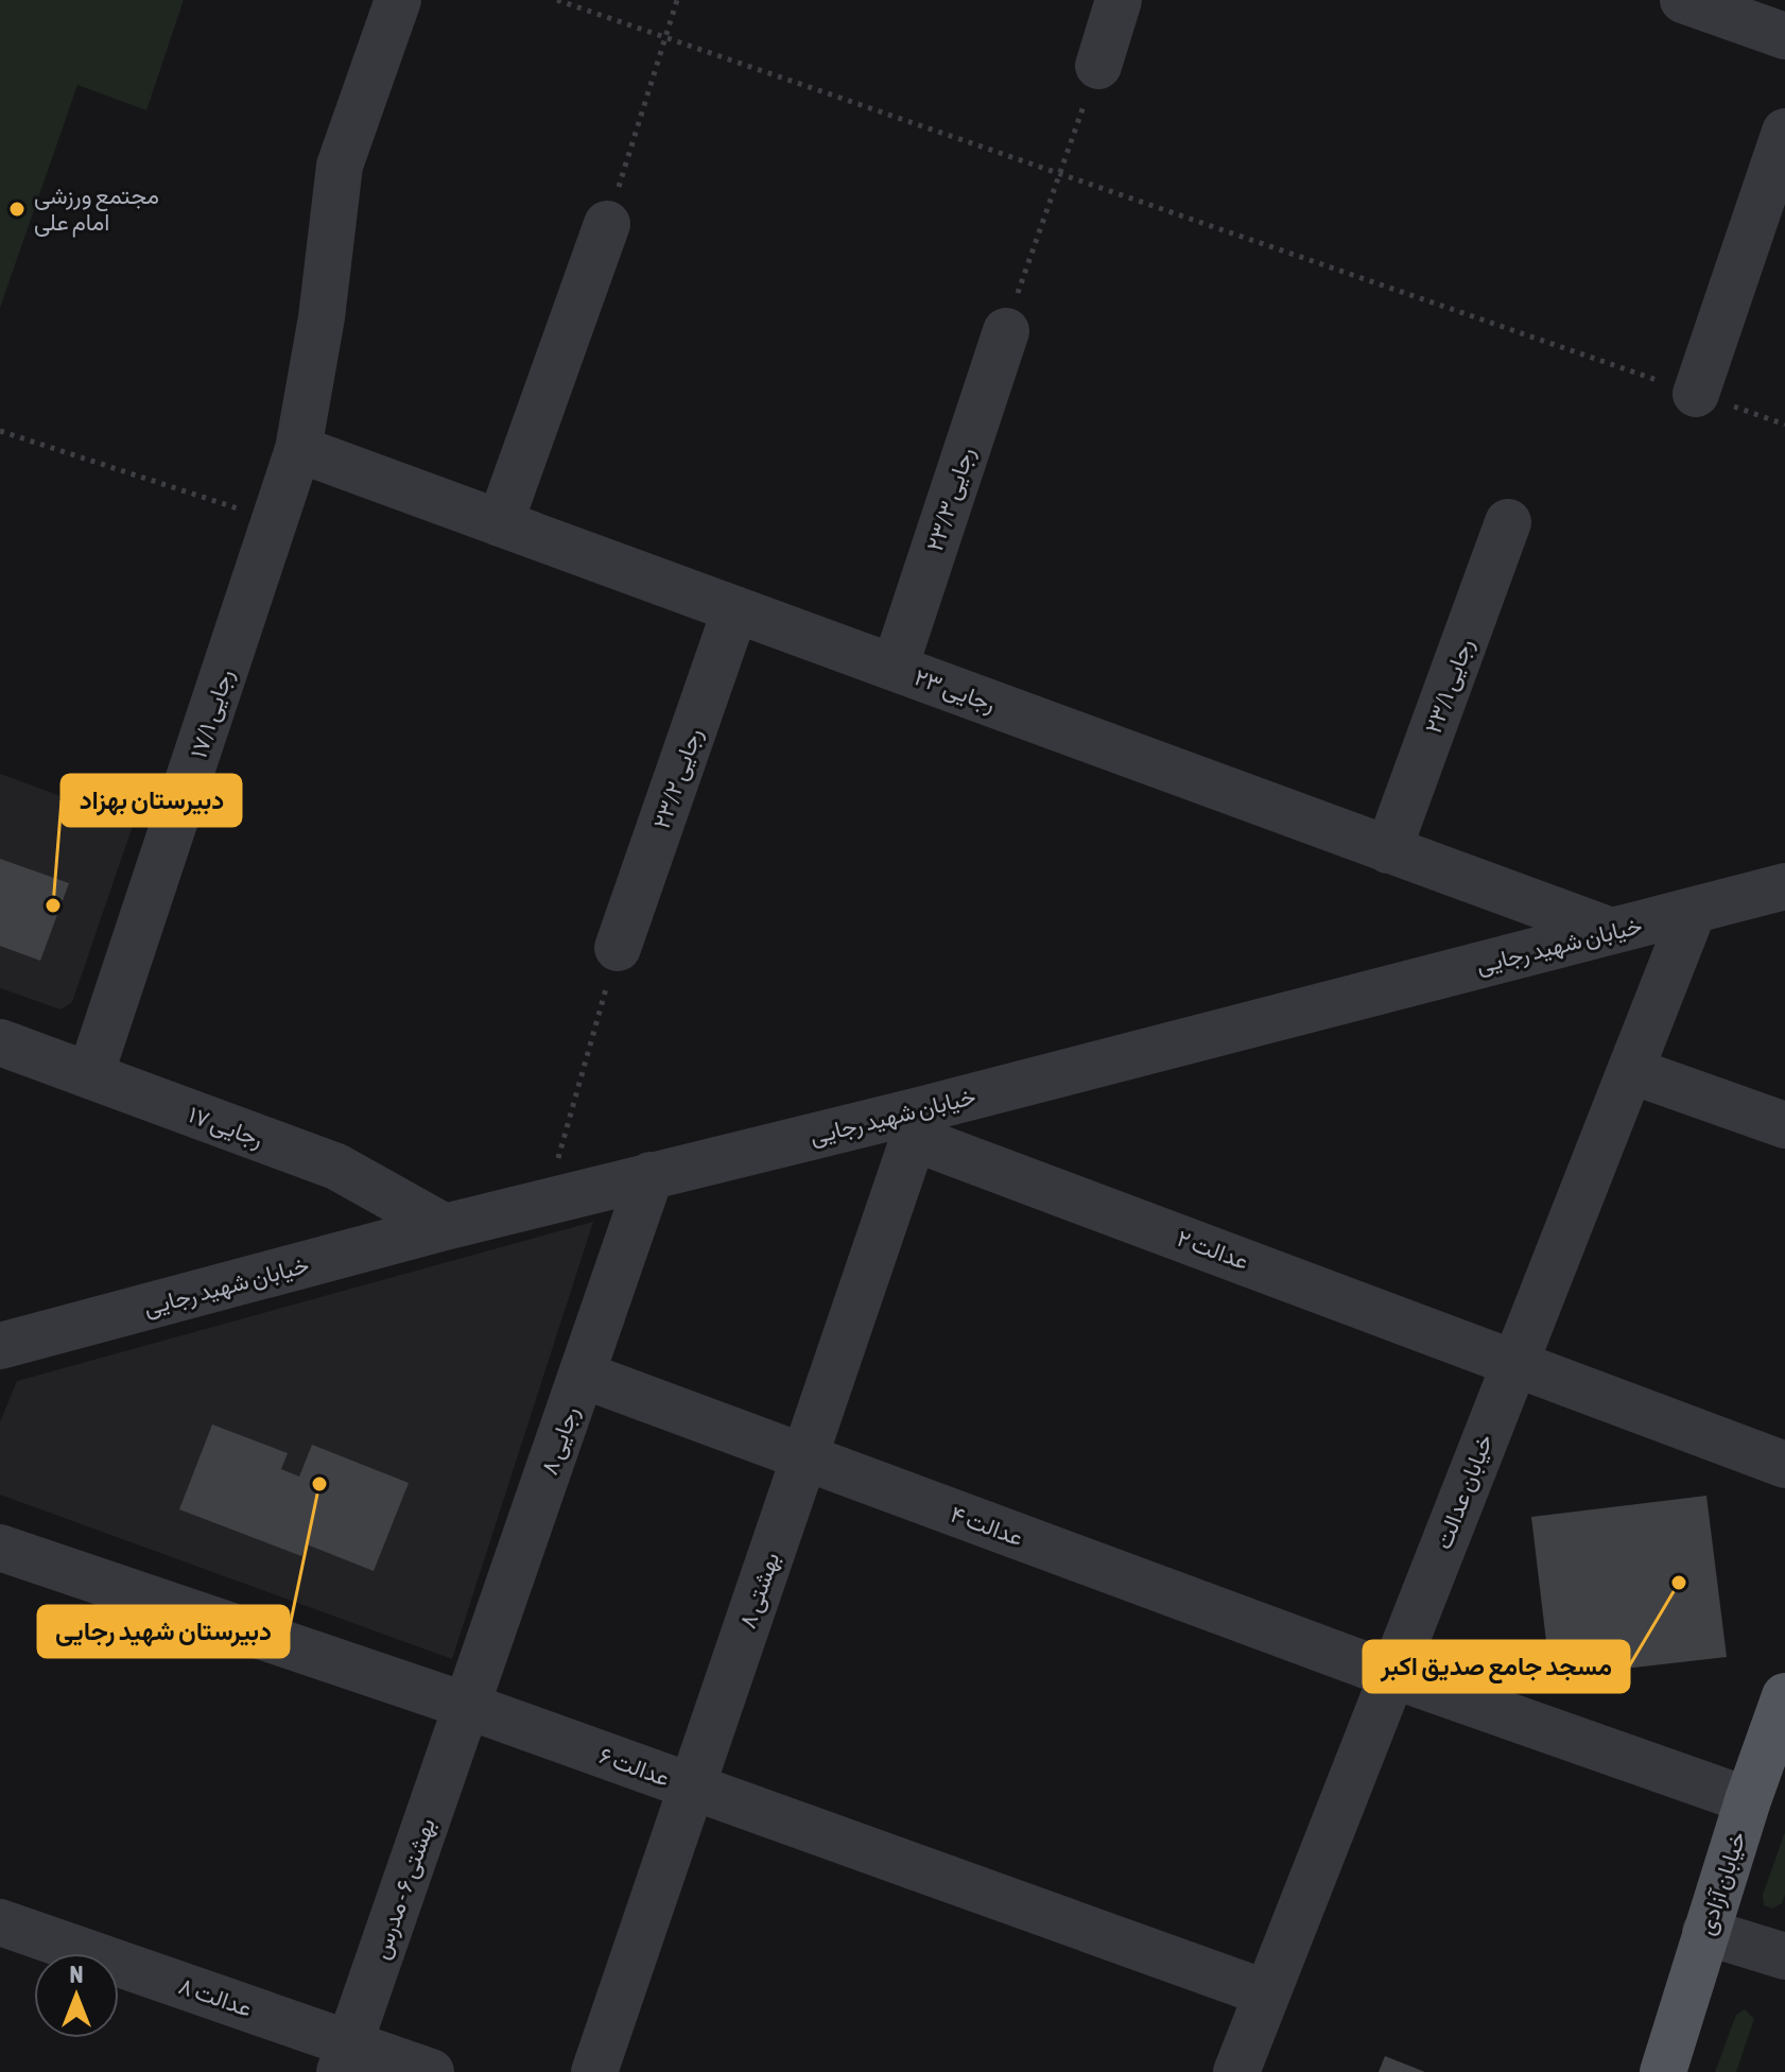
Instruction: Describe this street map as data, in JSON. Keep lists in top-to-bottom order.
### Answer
{
  "streets": {
    "main road": ["خیابان آزادی"],
    "street": [
      "رجایی ۲۳/۳",
      "رجایی ۲۳/۱",
      "رجایی ۲۳",
      "رجایی ۱۷/۱",
      "رجایی ۲۳/۲",
      "خیابان شهید رجایی",
      "رجایی ۱۷",
      "عدالت ۲",
      "رجایی ۸",
      "خیابان عدالت",
      "عدالت ۴",
      "بهشتی ۸",
      "عدالت ۶",
      "بهشتی ۶ - مدرس",
      "عدالت ۸"
    ]
  },
  "crossings": [
    ["رجایی ۲۳/۳", "رجایی ۲۳"],
    ["رجایی ۲۳/۱", "رجایی ۲۳"],
    ["رجایی ۲۳", "رجایی ۱۷/۱"],
    ["رجایی ۲۳", "رجایی ۲۳/۲"],
    ["رجایی ۲۳", "خیابان شهید رجایی"],
    ["رجایی ۱۷/۱", "رجایی ۱۷"],
    ["خیابان شهید رجایی", "رجایی ۱۷"],
    ["خیابان شهید رجایی", "عدالت ۲"],
    ["خیابان شهید رجایی", "رجایی ۸"],
    ["خیابان شهید رجایی", "خیابان عدالت"],
    ["خیابان شهید رجایی", "بهشتی ۸"],
    ["عدالت ۲", "خیابان عدالت"],
    ["عدالت ۲", "بهشتی ۸"],
    ["رجایی ۸", "عدالت ۴"],
    ["رجایی ۸", "عدالت ۶"],
    ["رجایی ۸", "بهشتی ۶ - مدرس"],
    ["خیابان عدالت", "عدالت ۴"],
    ["خیابان عدالت", "عدالت ۶"],
    ["عدالت ۴", "بهشتی ۸"],
    ["عدالت ۴", "خیابان آزادی"],
    ["بهشتی ۸", "عدالت ۶"],
    ["عدالت ۶", "بهشتی ۶ - مدرس"],
    ["بهشتی ۶ - مدرس", "عدالت ۸"]
  ],
  "places": [
    "مجتمع ورزشی امام علی",
    "دبیرستان بهزاد",
    "دبیرستان شهید رجایی",
    "مسجد جامع صدیق اکبر"
  ],
  "north": "top"
}
